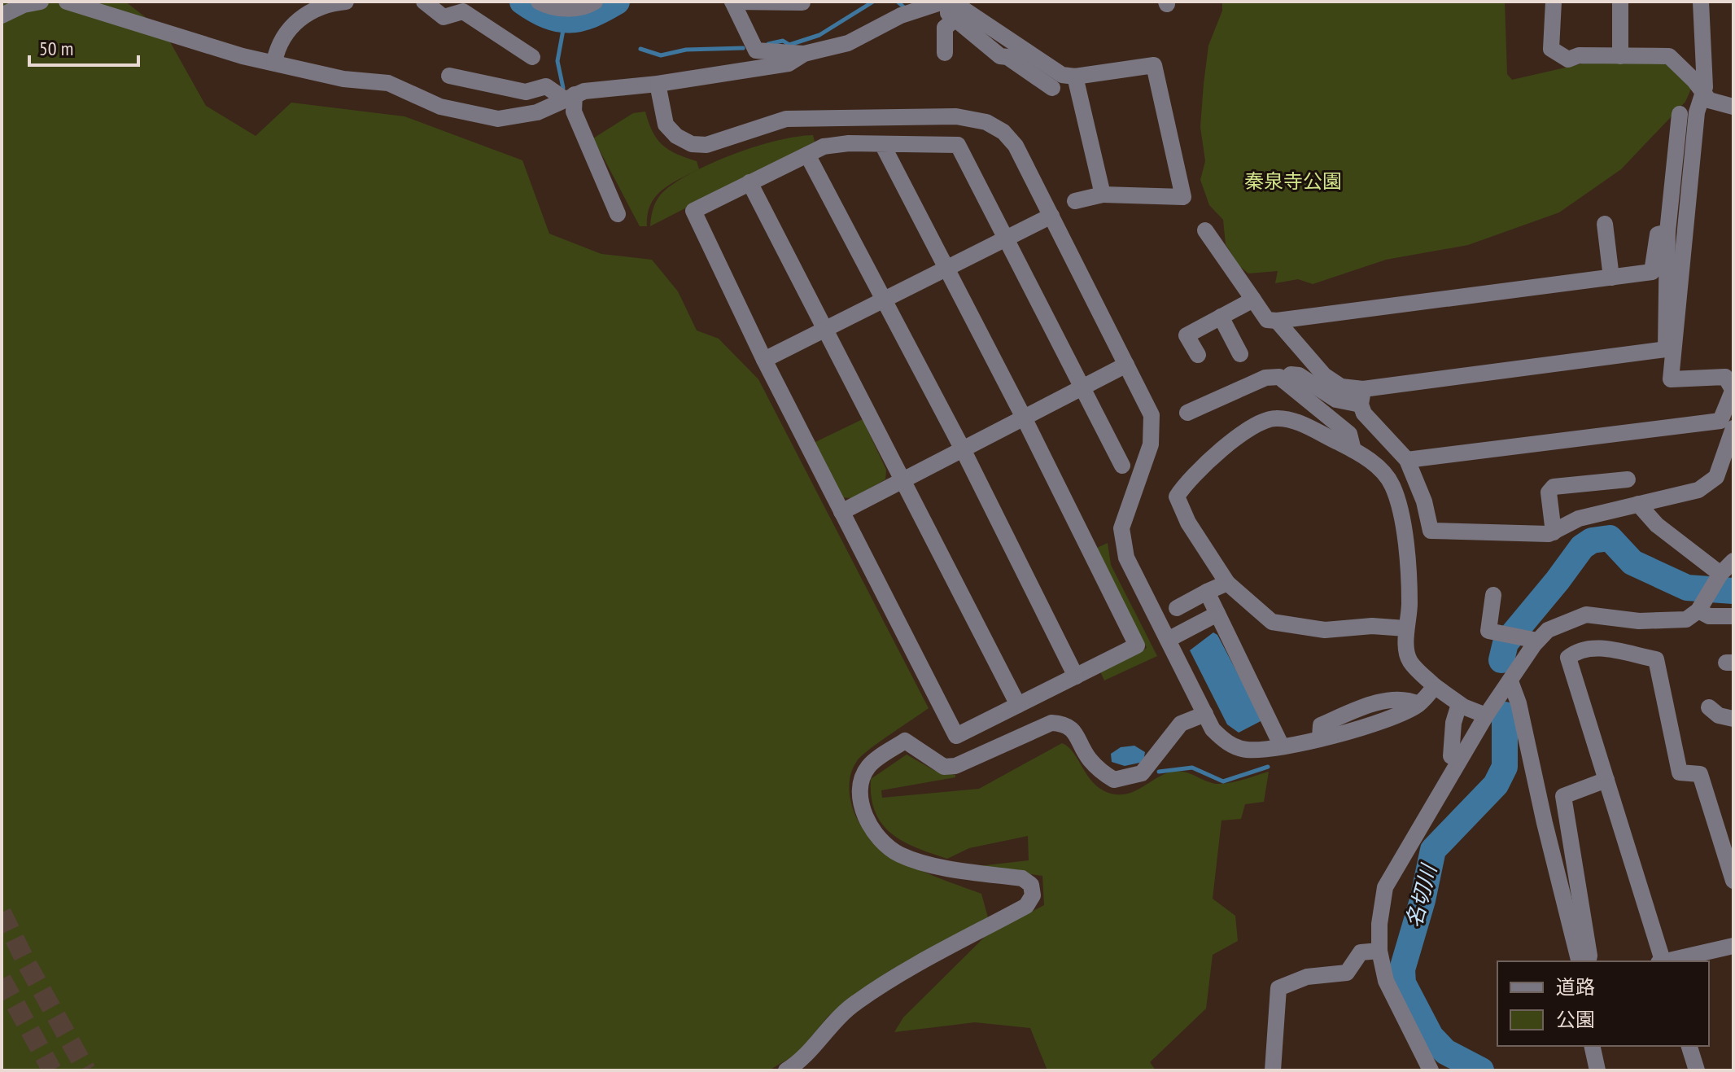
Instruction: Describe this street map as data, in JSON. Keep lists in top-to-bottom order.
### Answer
{
  "water": ["名切川"],
  "parks": ["秦泉寺公園"],
  "legend": ["道路", "公園"],
  "scale_bar": "50 m"
}
